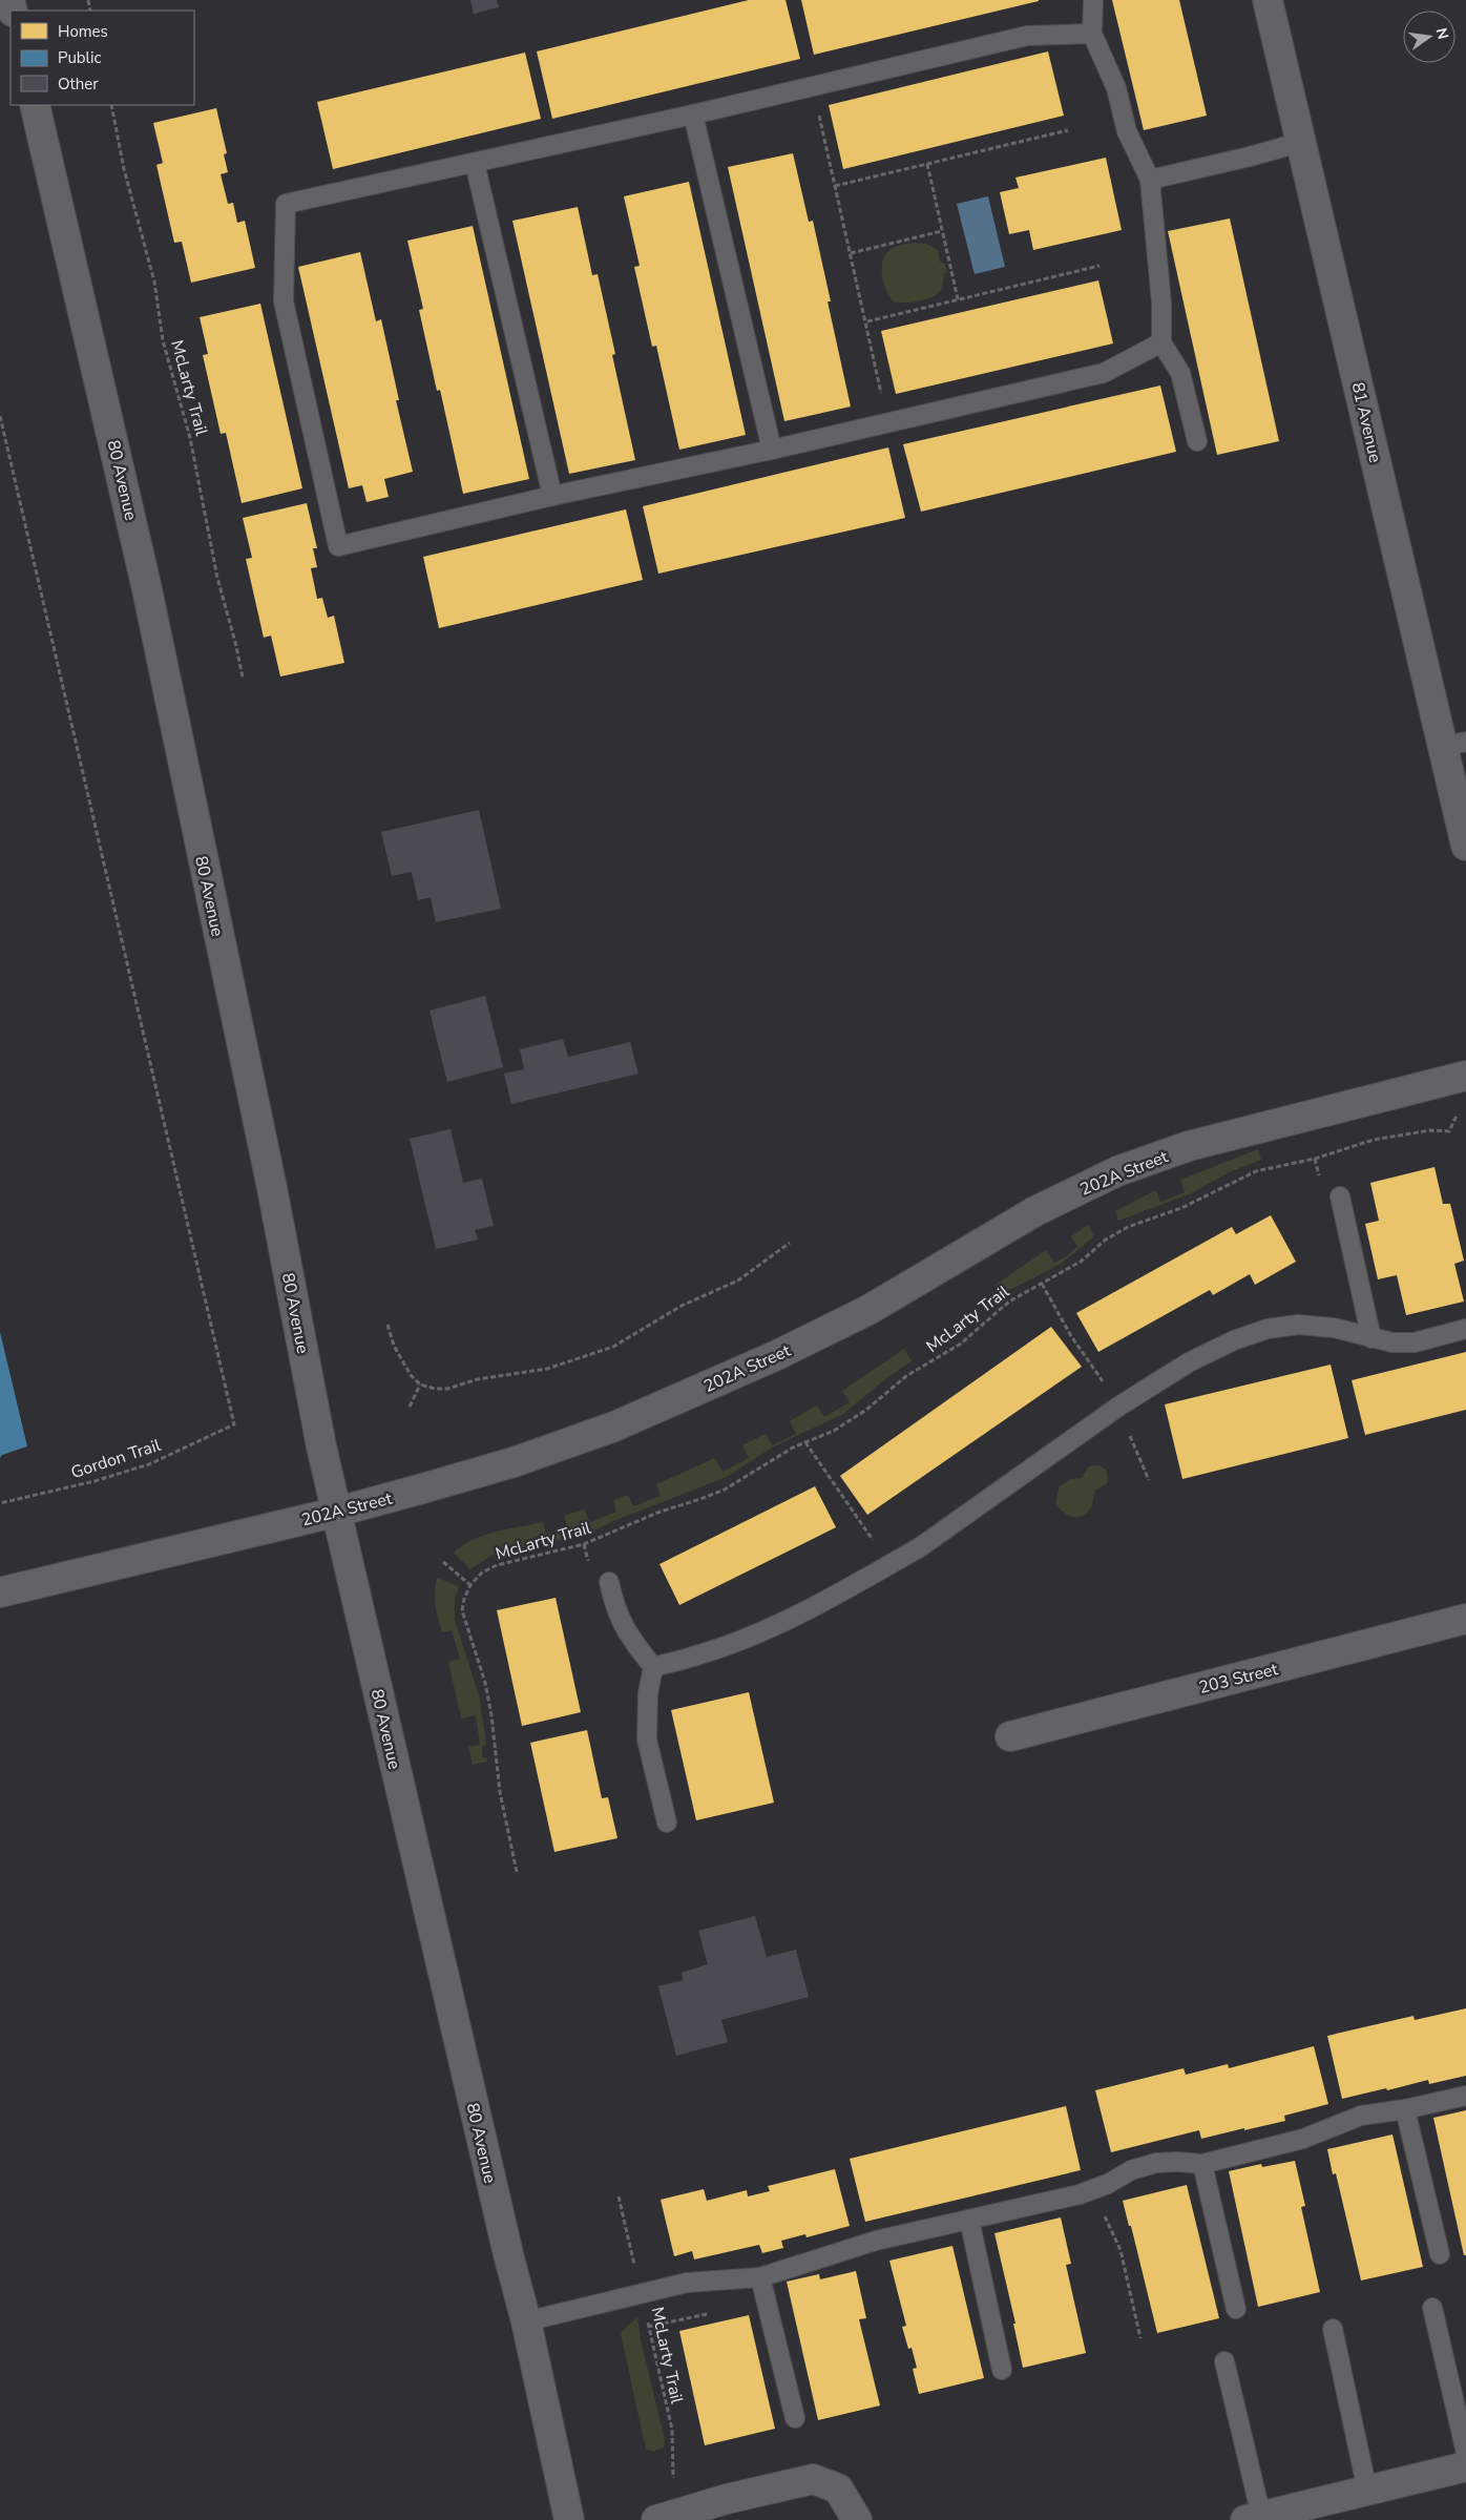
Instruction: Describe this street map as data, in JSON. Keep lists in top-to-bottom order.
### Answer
{
  "streets": {
    "main road": [
      "81 Avenue",
      "80 Avenue",
      "202A Street",
      "203 Street"
    ],
    "path": ["McLarty Trail", "Gordon Trail"]
  },
  "crossings": [
    ["80 Avenue", "202A Street"]
  ],
  "legend": ["Homes", "Public", "Other"],
  "north": "right"
}
